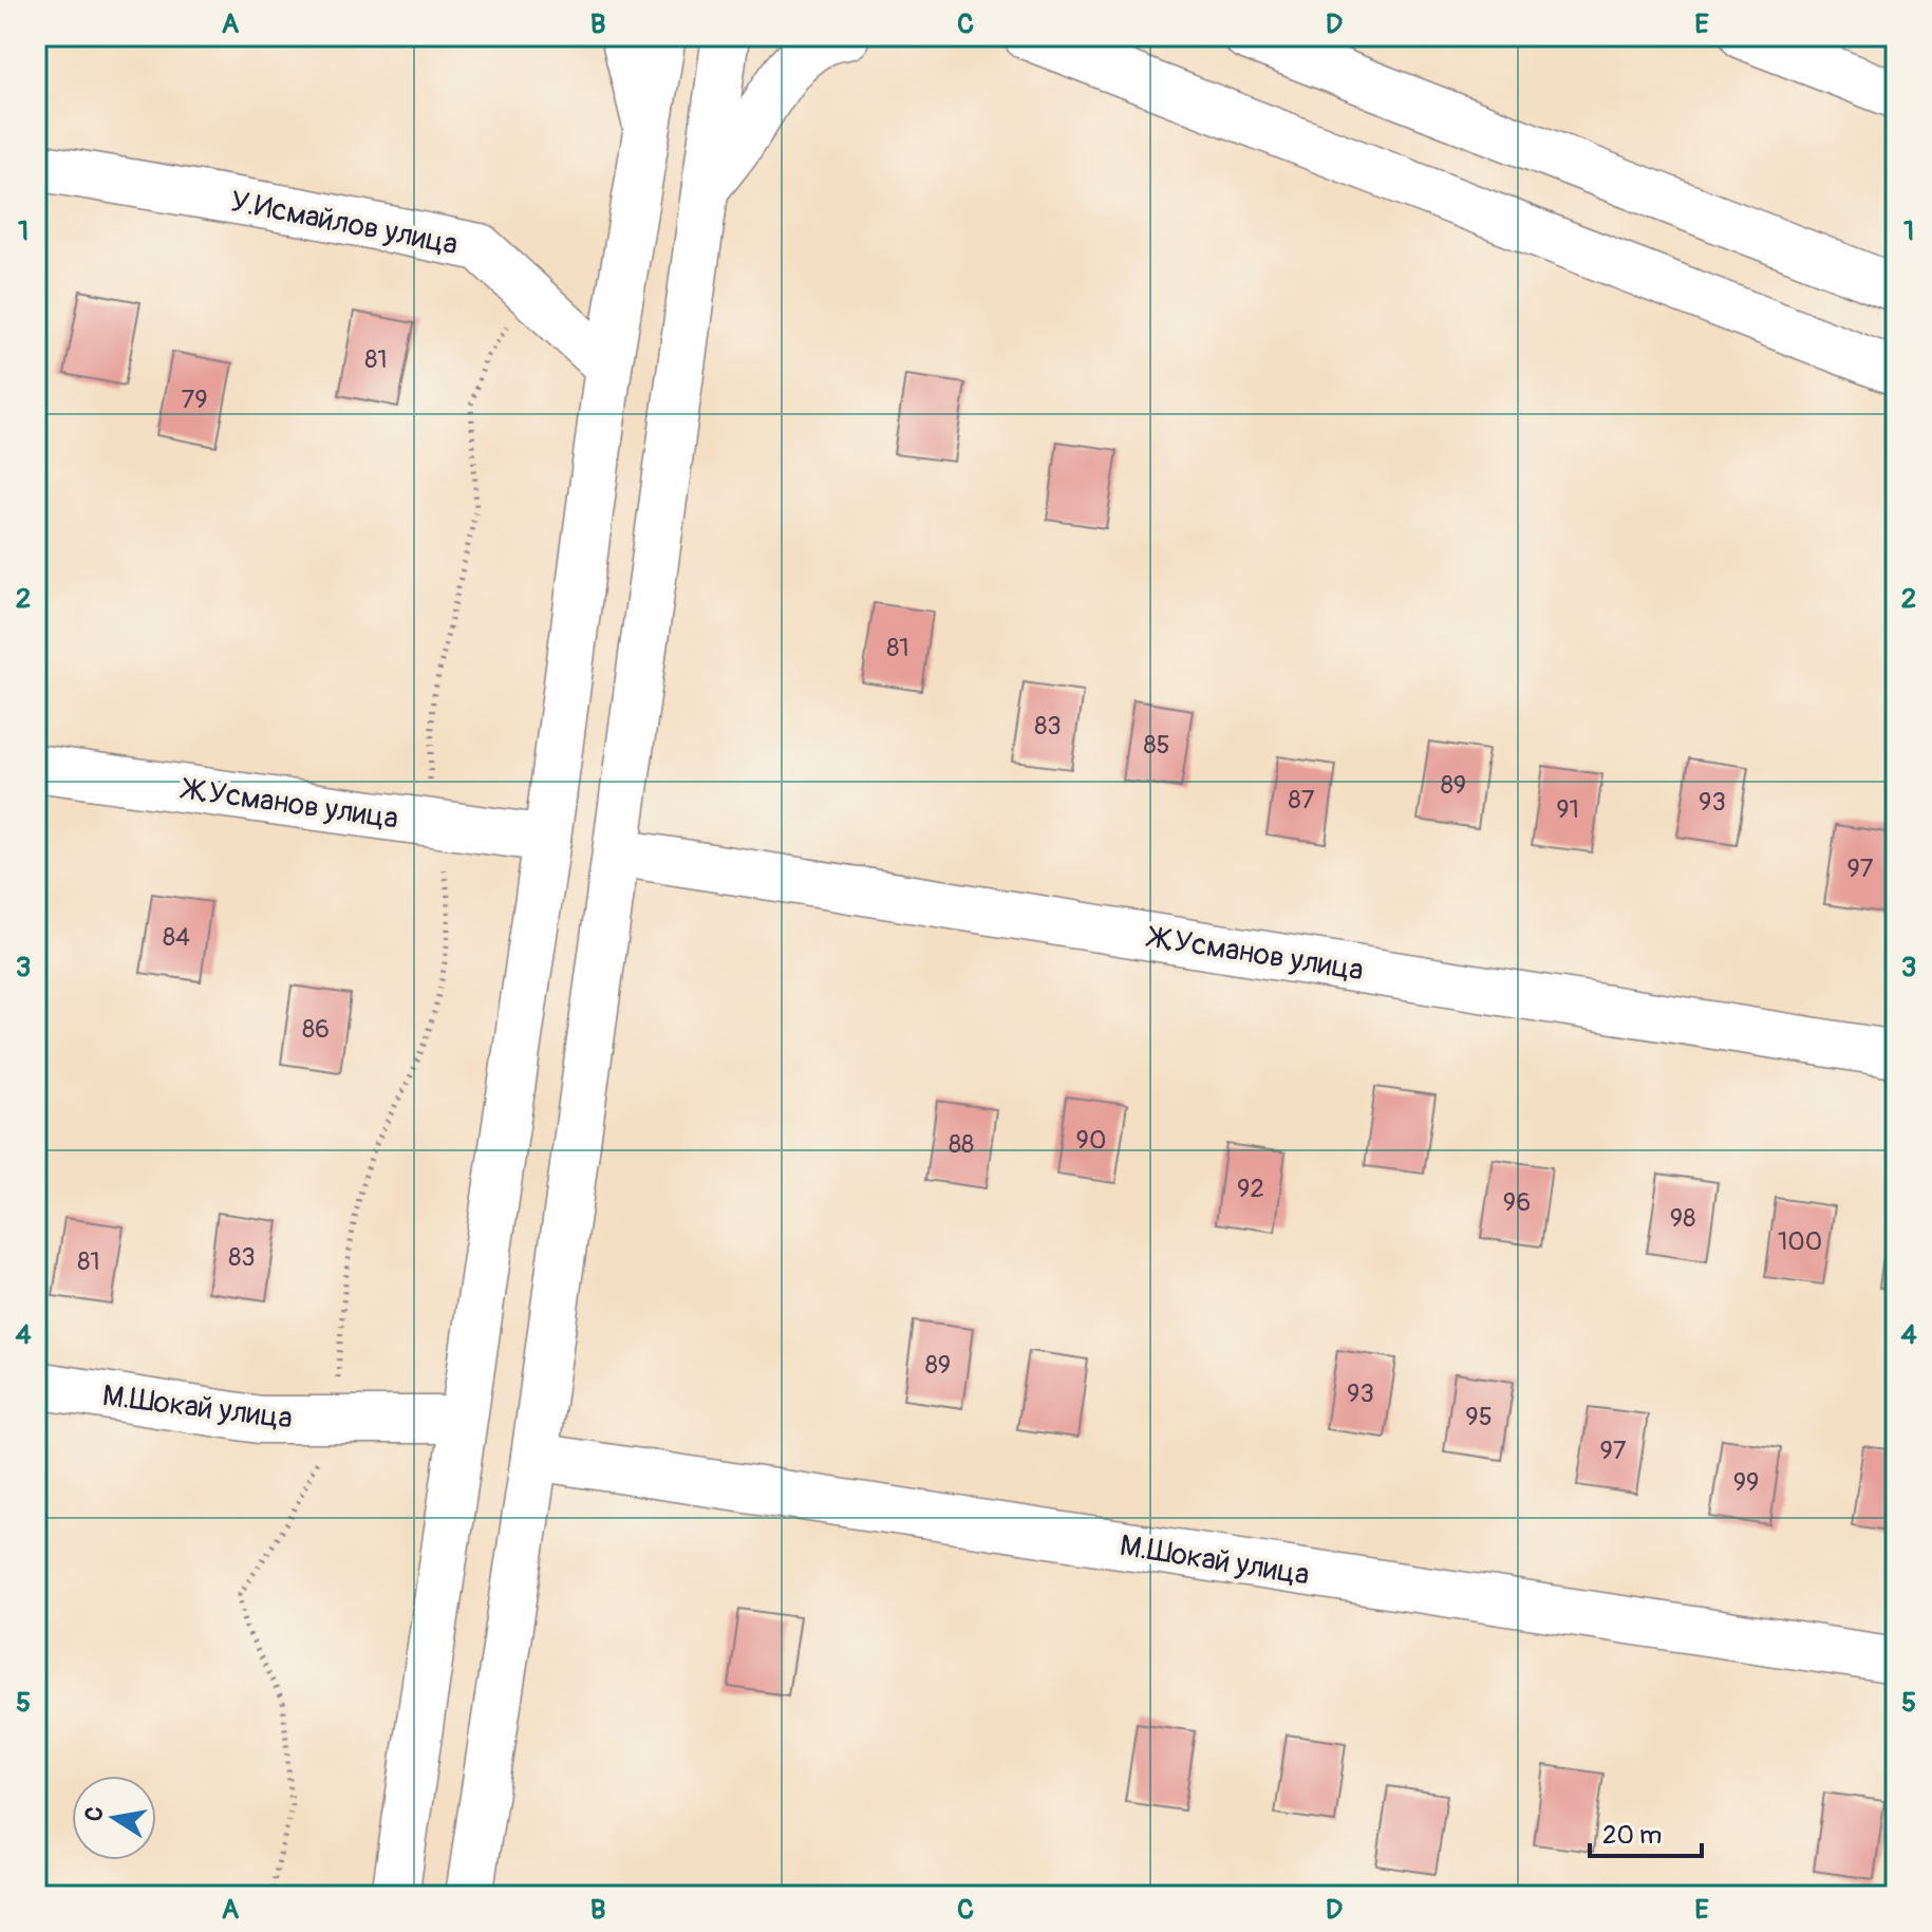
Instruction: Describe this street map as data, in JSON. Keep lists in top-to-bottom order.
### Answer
{
  "streets": {
    "main road": ["У.Исмайлов улица", "Ж.Усманов улица", "М.Шокай улица"]
  },
  "house_numbers": [
    "81",
    "79",
    "81",
    "83",
    "85",
    "89",
    "87",
    "93",
    "91",
    "97",
    "84",
    "86",
    "90",
    "88",
    "92",
    "96",
    "98",
    "100",
    "83",
    "81",
    "89",
    "93",
    "95",
    "97",
    "99"
  ],
  "scale_bar": "20 m",
  "north": "left",
  "grid": {
    "columns": [
      "A",
      "B",
      "C",
      "D",
      "E"
    ],
    "rows": [
      "1",
      "2",
      "3",
      "4",
      "5"
    ]
  }
}
